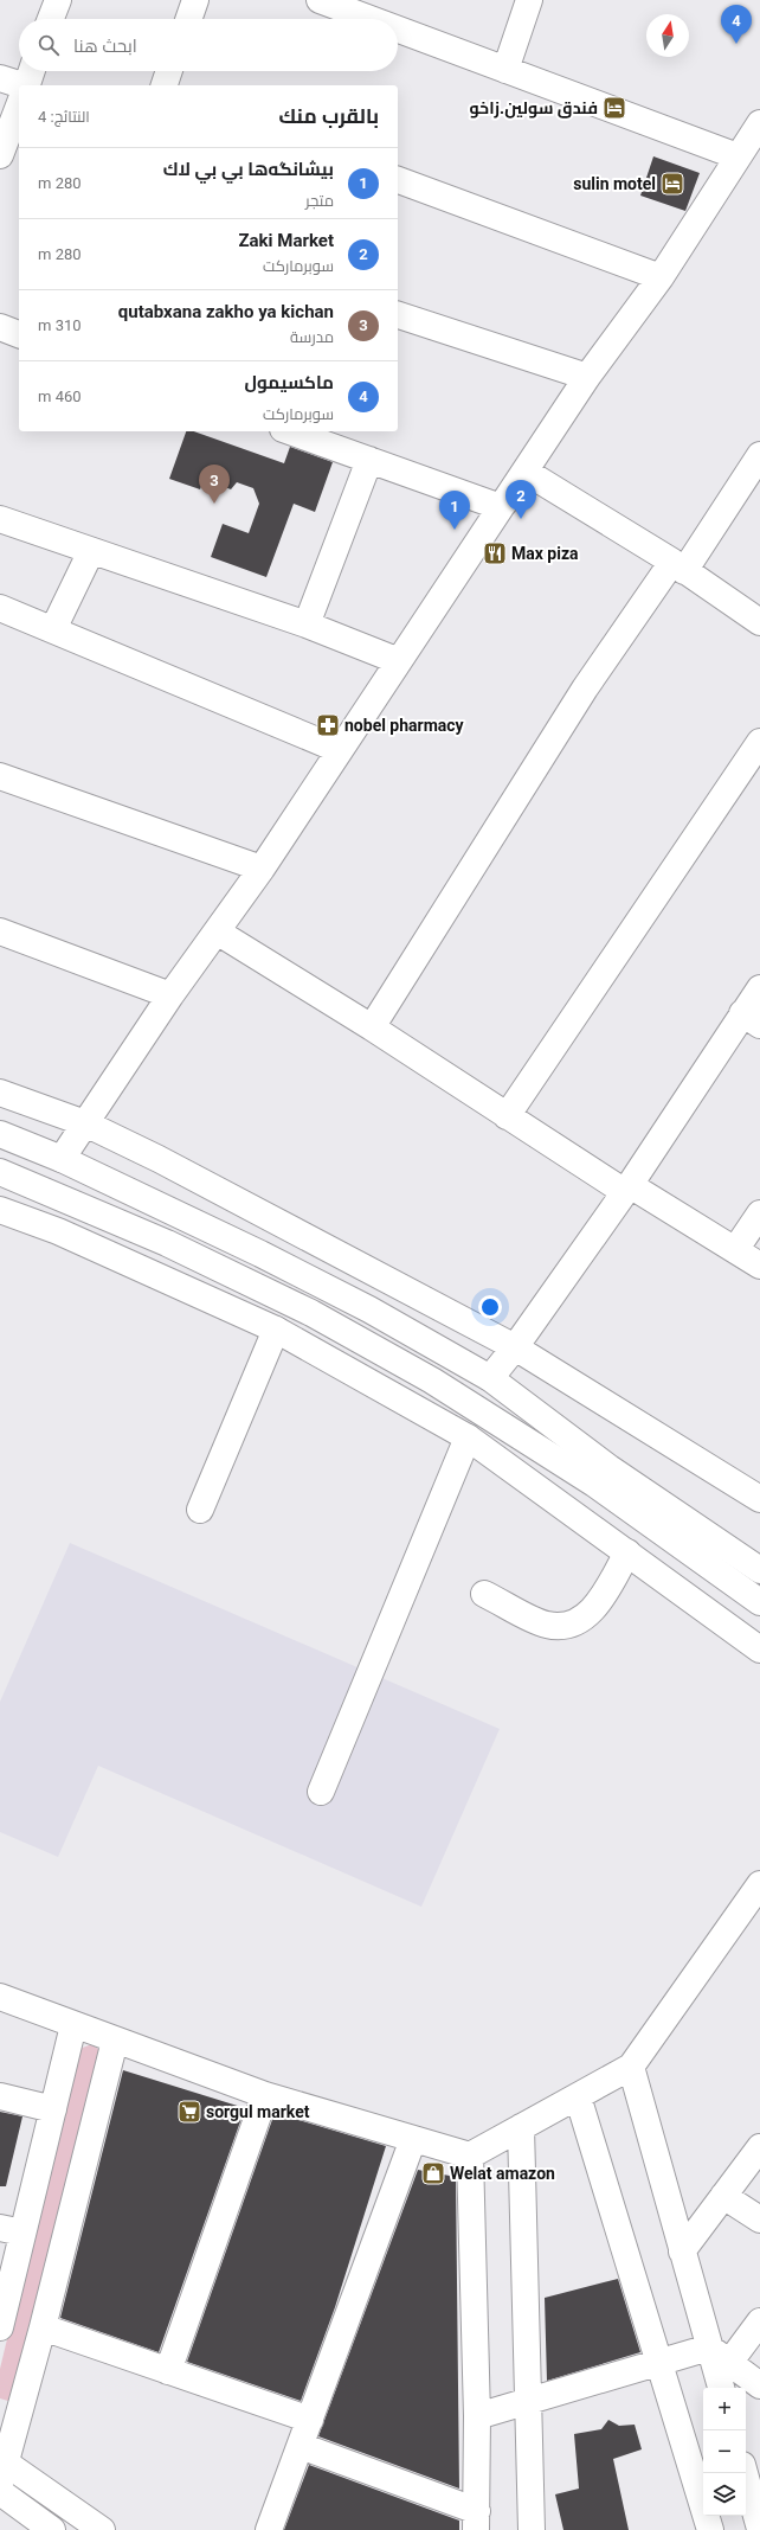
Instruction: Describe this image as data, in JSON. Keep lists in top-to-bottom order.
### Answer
{
  "places": {
    "hotel": ["فندق سولين.زاخو", "sulin motel"],
    "restaurant": ["Max piza"],
    "pharmacy": ["nobel pharmacy"],
    "supermarket": ["sorgul market"],
    "shop": ["Welat amazon"]
  },
  "north": "top",
  "page": {
    "pins": [
      "4",
      "3",
      "2",
      "1"
    ],
    "search": "ابحث هنا",
    "heading": ["بالقرب منك", "النتائج: 4"],
    "list": [
      {
        "mark": "1",
        "name": "بيشانگه‌ها بي بي لاك",
        "note": "متجر",
        "value": "280 m"
      },
      {
        "mark": "2",
        "name": "Zaki Market",
        "note": "سوبرماركت",
        "value": "280 m"
      },
      {
        "mark": "3",
        "name": "qutabxana zakho ya kichan",
        "note": "مدرسة",
        "value": "310 m"
      },
      {
        "mark": "4",
        "name": "ماكسيمول",
        "note": "سوبرماركت",
        "value": "460 m"
      }
    ],
    "map_buttons": ["+", "−"]
  }
}
